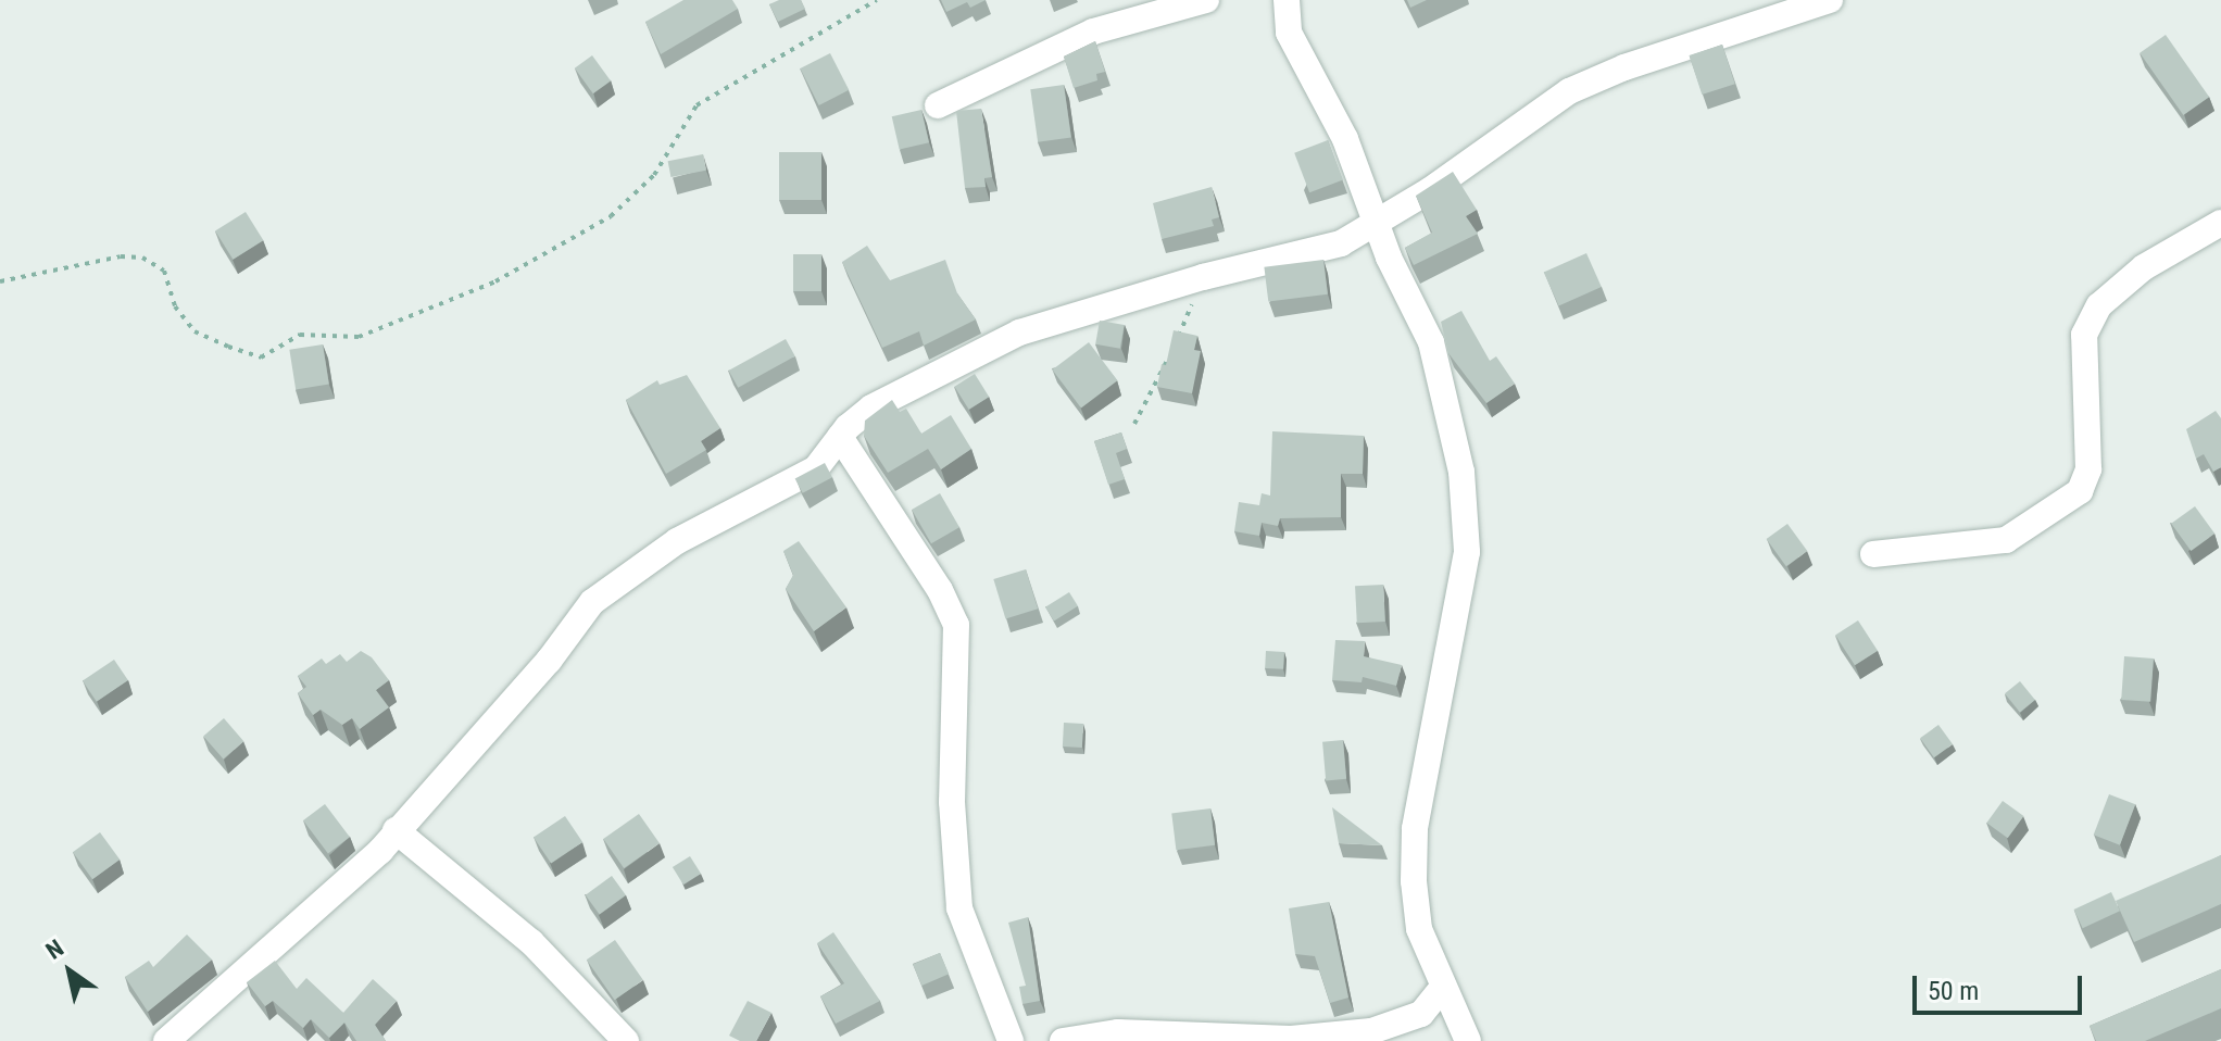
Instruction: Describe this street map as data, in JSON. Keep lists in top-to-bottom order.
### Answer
{
  "scale_bar": "50 m",
  "north": "top left"
}
